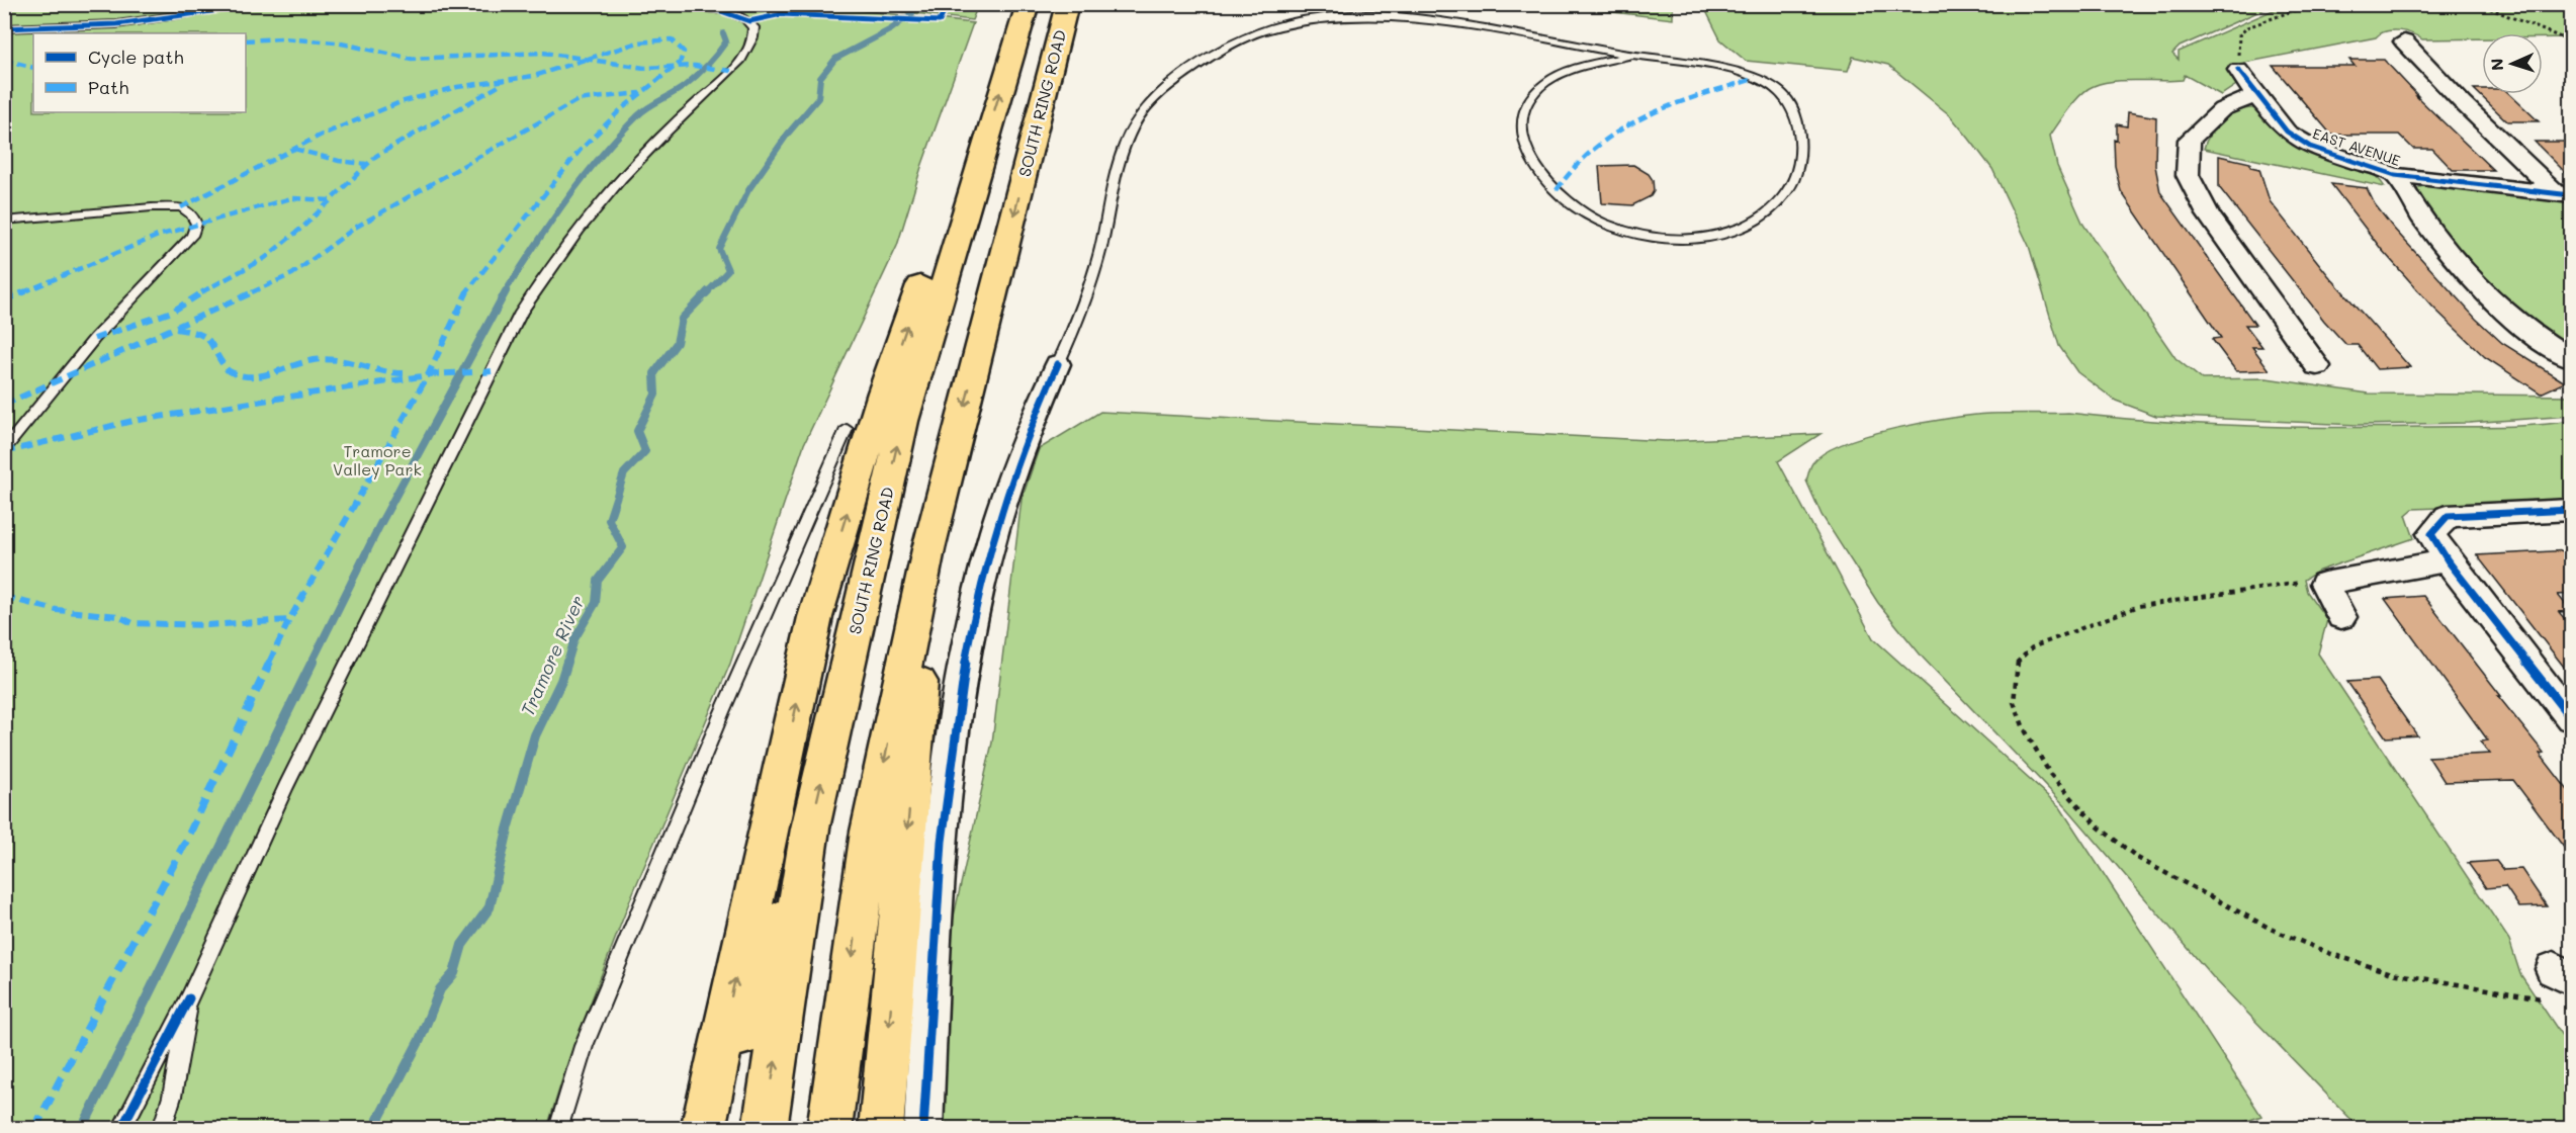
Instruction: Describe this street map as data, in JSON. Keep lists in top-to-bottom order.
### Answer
{
  "streets": {
    "highway": ["SOUTH RING ROAD"],
    "street": ["EAST AVENUE"]
  },
  "water": ["Tramore River"],
  "parks": ["Tramore Valley Park"],
  "legend": ["Cycle path", "Path"],
  "north": "left"
}
